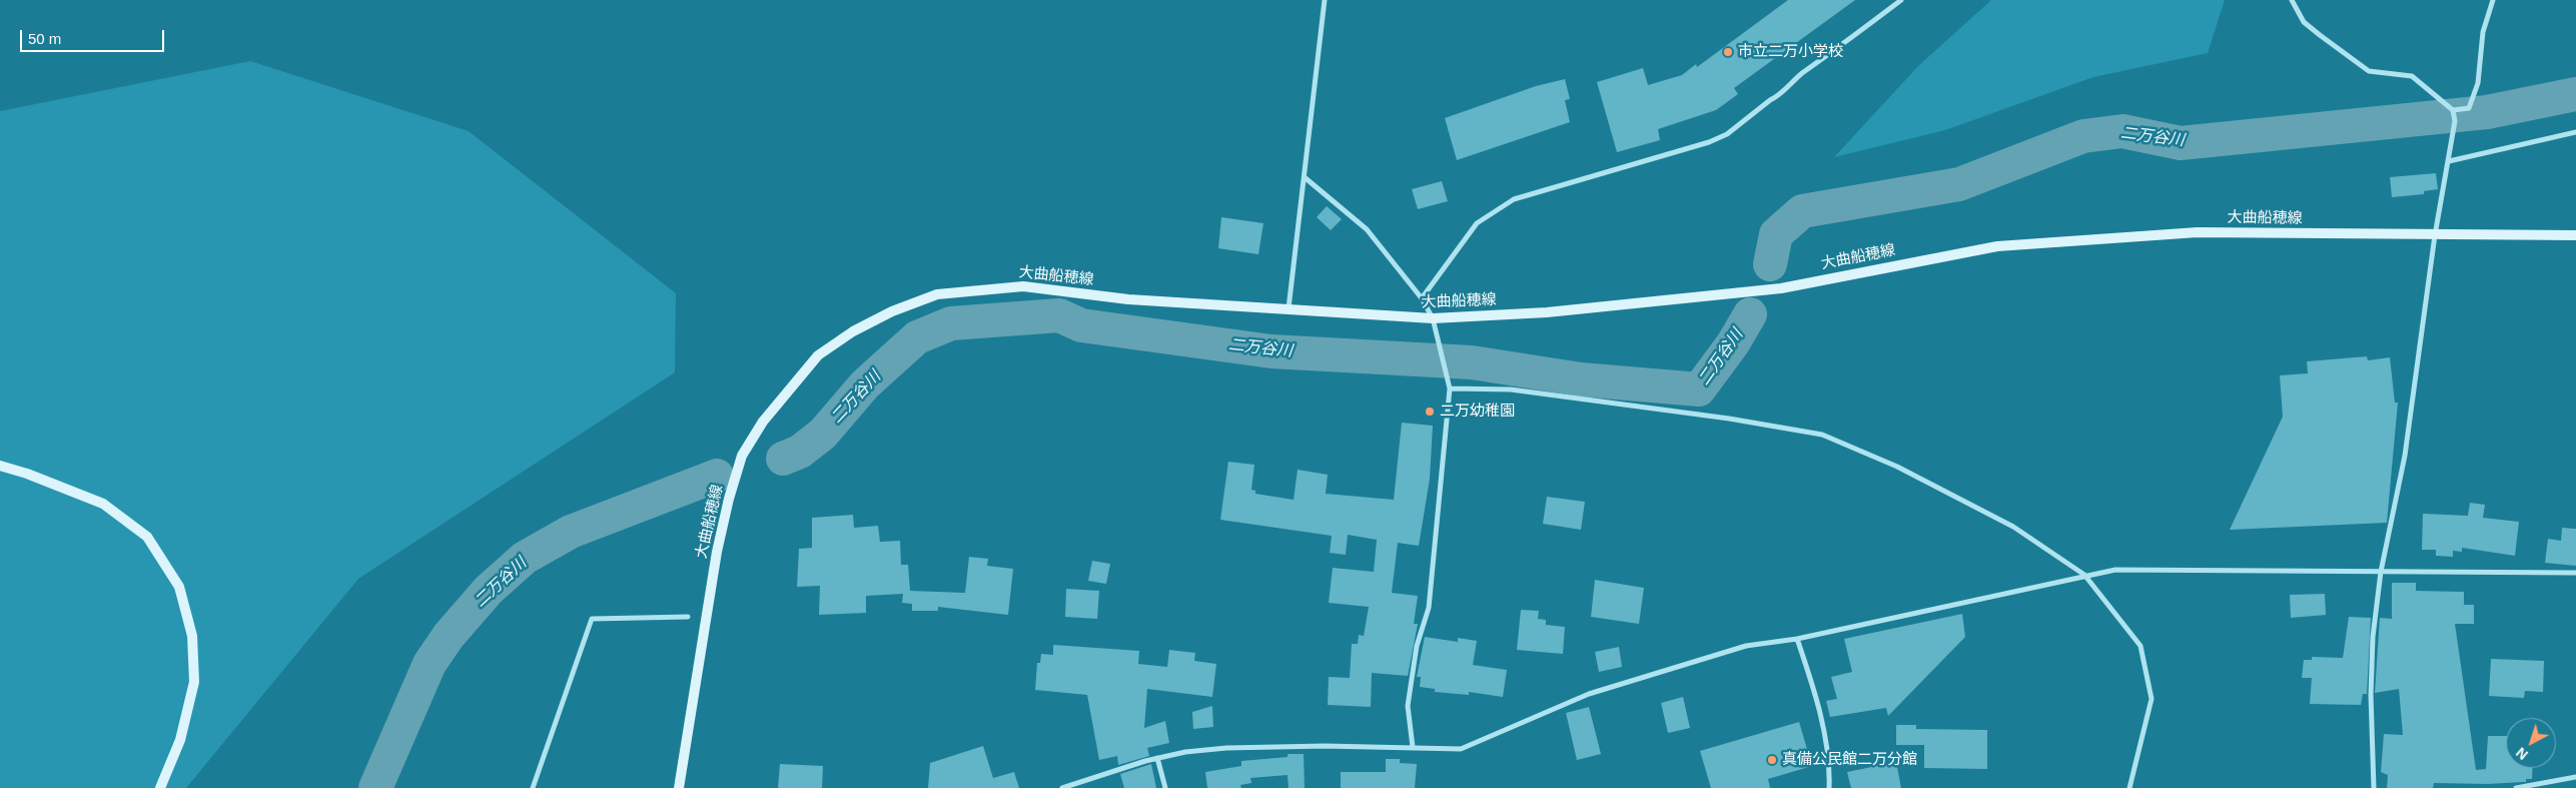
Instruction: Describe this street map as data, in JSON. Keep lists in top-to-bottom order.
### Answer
{
  "streets": {
    "main road": ["大曲船穂線"]
  },
  "water": ["二万谷川"],
  "places": ["市立二万小学校", "二万幼稚園", "真備公民館二万分館"],
  "scale_bar": "50 m",
  "north": "bottom left"
}
